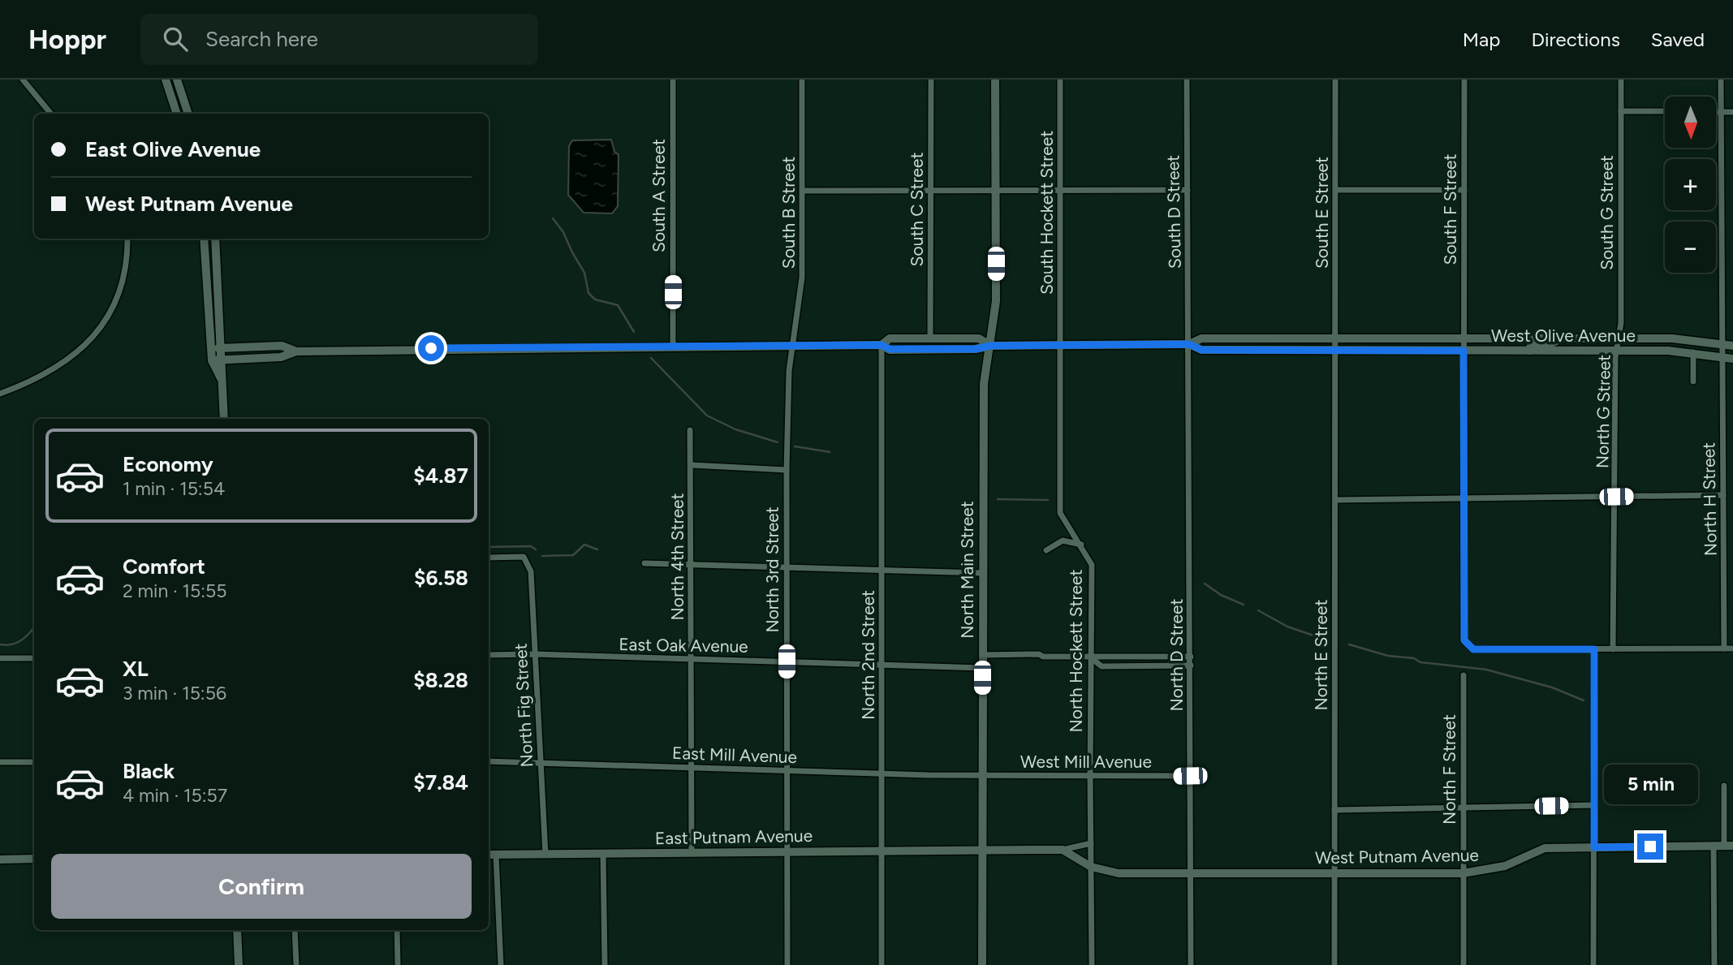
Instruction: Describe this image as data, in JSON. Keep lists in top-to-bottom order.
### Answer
{
  "streets": {
    "main road": [
      "West Olive Avenue",
      "North Main Street",
      "East Putnam Avenue",
      "West Putnam Avenue"
    ],
    "street": [
      "South A Street",
      "South C Street",
      "South F Street",
      "South D Street",
      "South B Street",
      "South Hockett Street",
      "South E Street",
      "South G Street",
      "North G Street",
      "North H Street",
      "North 4th Street",
      "North 3rd Street",
      "East Oak Avenue",
      "North Hockett Street",
      "North 2nd Street",
      "North D Street",
      "North E Street",
      "North Fig Street",
      "East Mill Avenue",
      "West Mill Avenue",
      "North F Street"
    ]
  },
  "crossings": [
    ["South F Street", "West Olive Avenue"],
    ["South D Street", "West Olive Avenue"],
    ["South D Street", "North D Street"],
    ["South B Street", "North 3rd Street"],
    ["South Hockett Street", "West Olive Avenue"],
    ["South Hockett Street", "North Hockett Street"],
    ["South E Street", "West Olive Avenue"],
    ["South E Street", "North E Street"],
    ["South G Street", "West Olive Avenue"],
    ["South G Street", "North G Street"],
    ["West Olive Avenue", "North G Street"],
    ["West Olive Avenue", "North H Street"],
    ["West Olive Avenue", "North Main Street"],
    ["West Olive Avenue", "North Hockett Street"],
    ["West Olive Avenue", "North D Street"],
    ["West Olive Avenue", "North E Street"],
    ["North 4th Street", "East Oak Avenue"],
    ["North 4th Street", "East Mill Avenue"],
    ["North 4th Street", "East Putnam Avenue"],
    ["North 3rd Street", "East Oak Avenue"],
    ["North 3rd Street", "East Mill Avenue"],
    ["North 3rd Street", "East Putnam Avenue"],
    ["North Main Street", "East Oak Avenue"],
    ["North Main Street", "East Mill Avenue"],
    ["North Main Street", "West Mill Avenue"],
    ["North Main Street", "East Putnam Avenue"],
    ["East Oak Avenue", "North 2nd Street"],
    ["East Oak Avenue", "North Fig Street"],
    ["North Hockett Street", "West Mill Avenue"],
    ["North Hockett Street", "West Putnam Avenue"],
    ["North 2nd Street", "East Mill Avenue"],
    ["North 2nd Street", "East Putnam Avenue"],
    ["North D Street", "West Mill Avenue"],
    ["North D Street", "West Putnam Avenue"],
    ["North E Street", "West Putnam Avenue"],
    ["North Fig Street", "East Mill Avenue"],
    ["North Fig Street", "East Putnam Avenue"],
    ["East Mill Avenue", "West Mill Avenue"],
    ["North F Street", "West Putnam Avenue"]
  ],
  "north": "bottom",
  "page": {
    "header": "Hoppr",
    "search": "Search here",
    "nav": ["Map", "Directions", "Saved"],
    "map_buttons": ["+", "−"],
    "banner": ["East Olive Avenue", "West Putnam Avenue"],
    "list": [
      {
        "name": "Economy",
        "note": "1 min · 15:54",
        "value": "$4.87"
      },
      {
        "name": "Comfort",
        "note": "2 min · 15:55",
        "value": "$6.58"
      },
      {
        "name": "XL",
        "note": "3 min · 15:56",
        "value": "$8.28"
      },
      {
        "name": "Black",
        "note": "4 min · 15:57",
        "value": "$7.84"
      }
    ],
    "bubble": "5 min",
    "buttons": "Confirm"
  }
}
